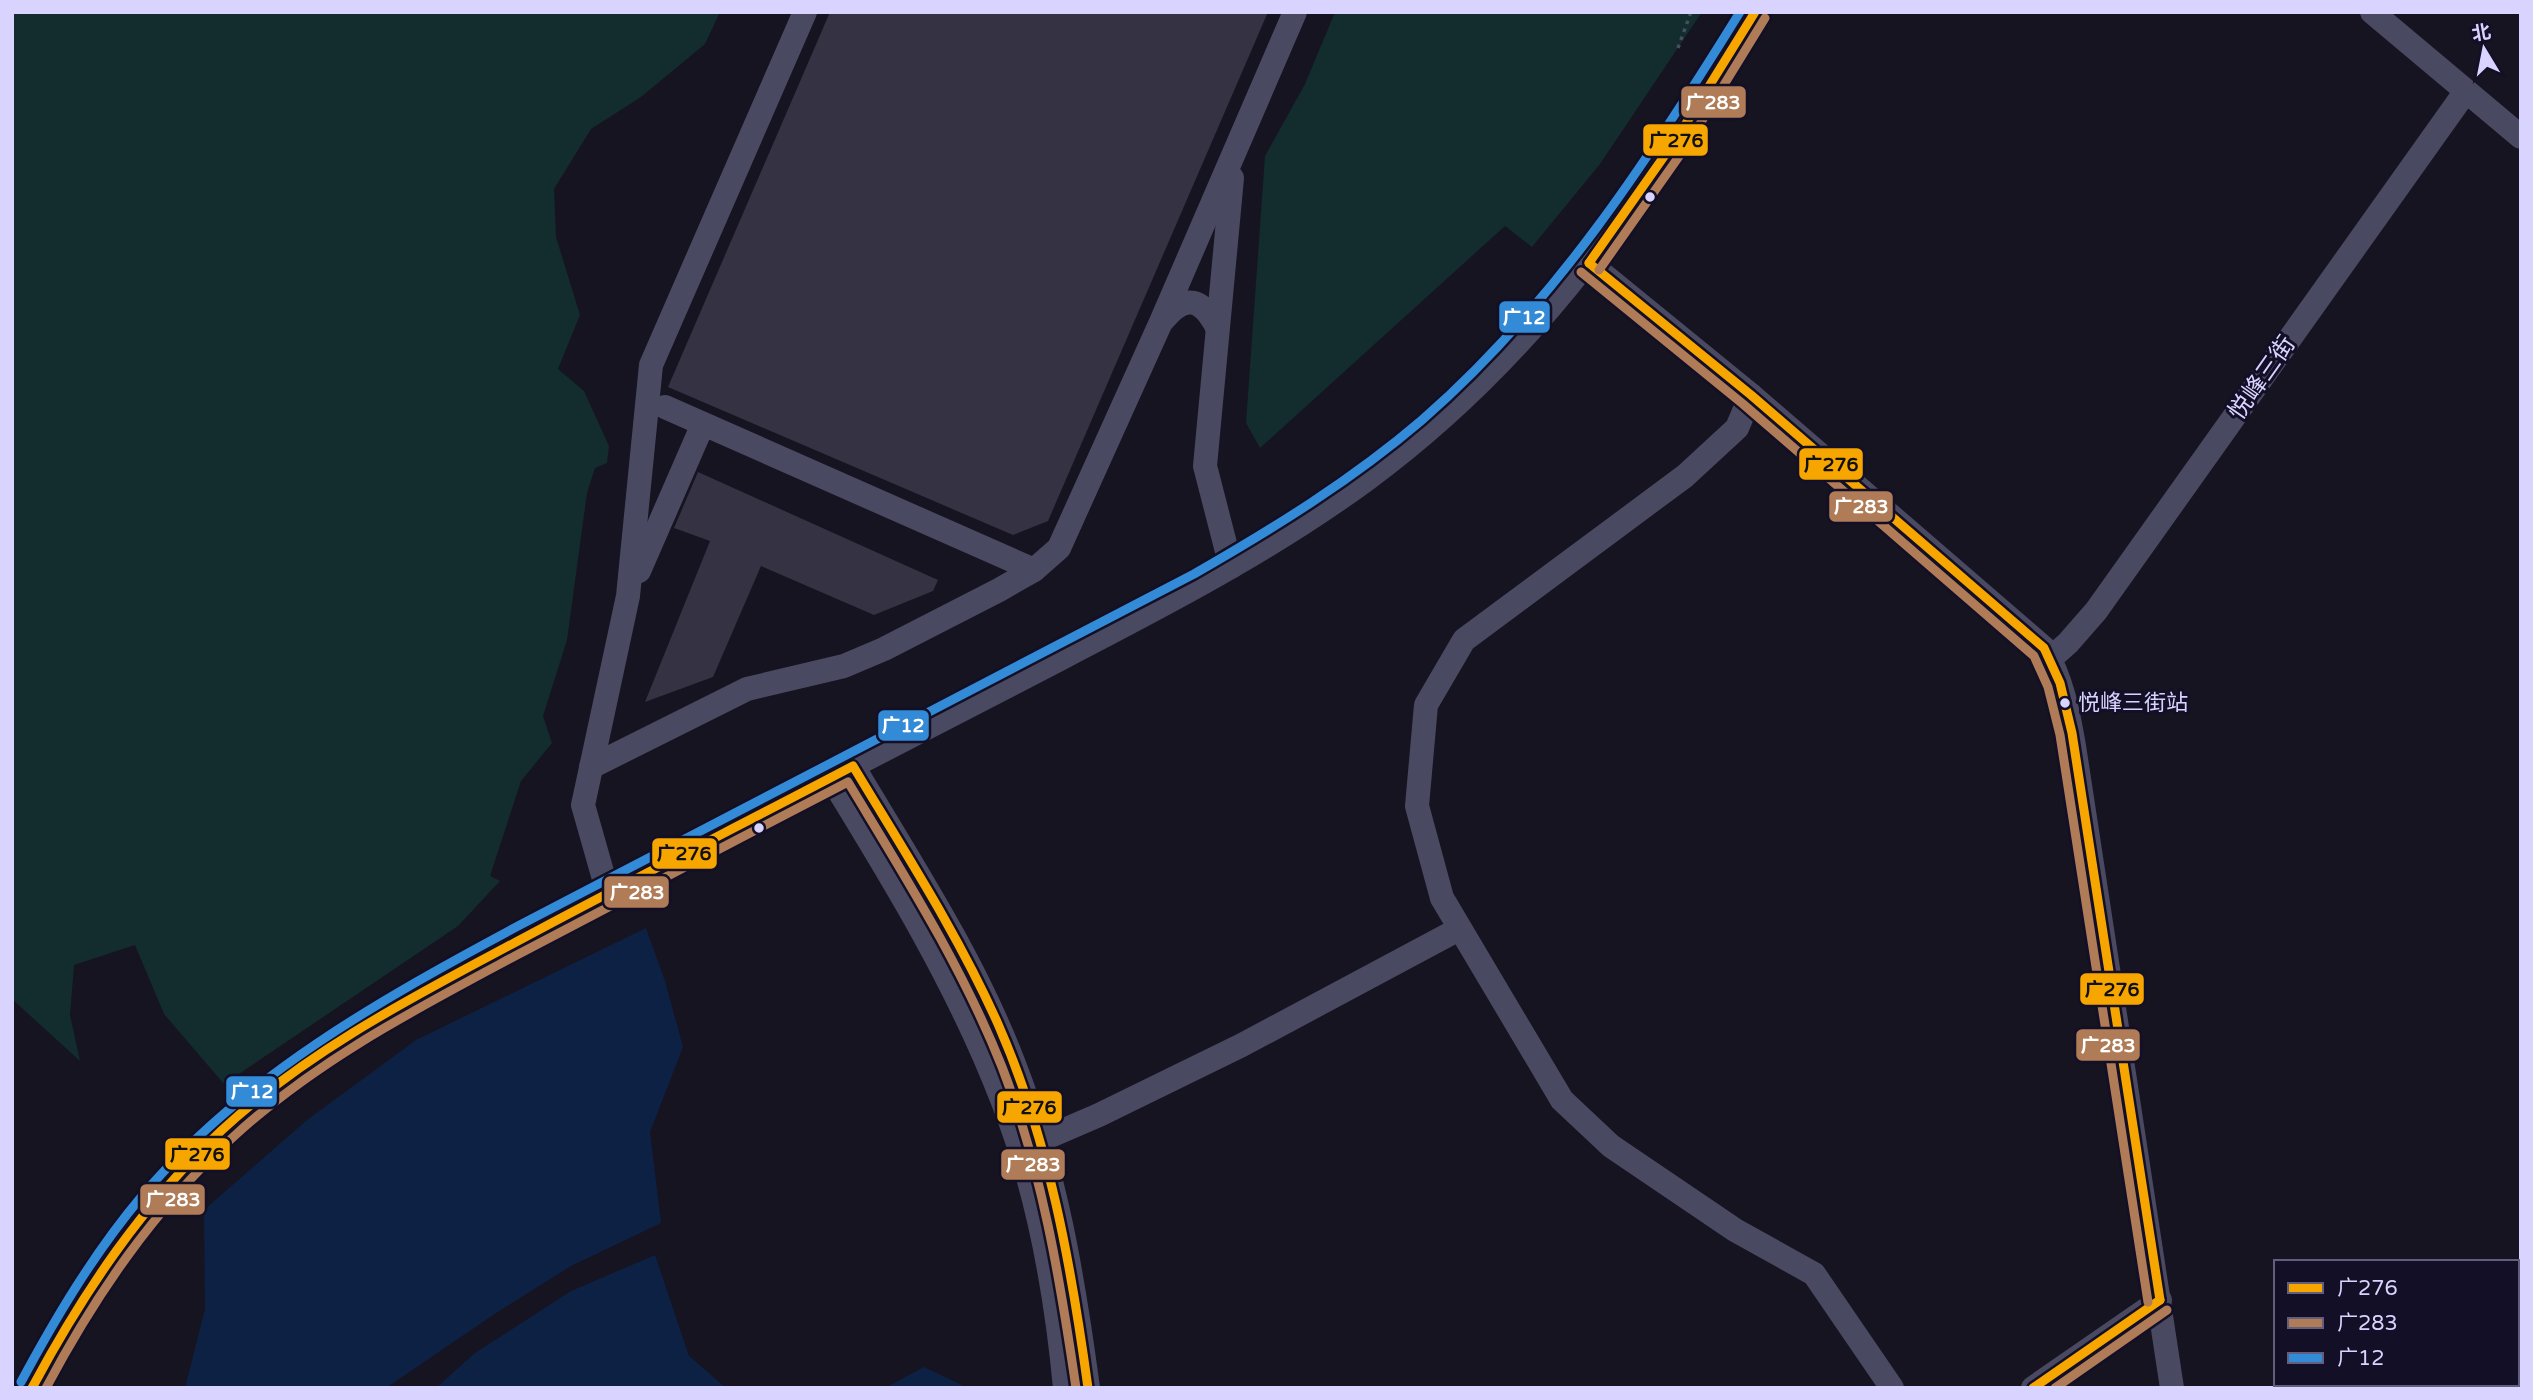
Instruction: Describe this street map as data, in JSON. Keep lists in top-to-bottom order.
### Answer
{
  "streets": {
    "street": ["悦峰三街"]
  },
  "places": ["悦峰三街站"],
  "lines": ["transit line 广276", "transit line 广12", "transit line 广283"],
  "legend": ["广276", "广283", "广12"],
  "north": "top"
}
